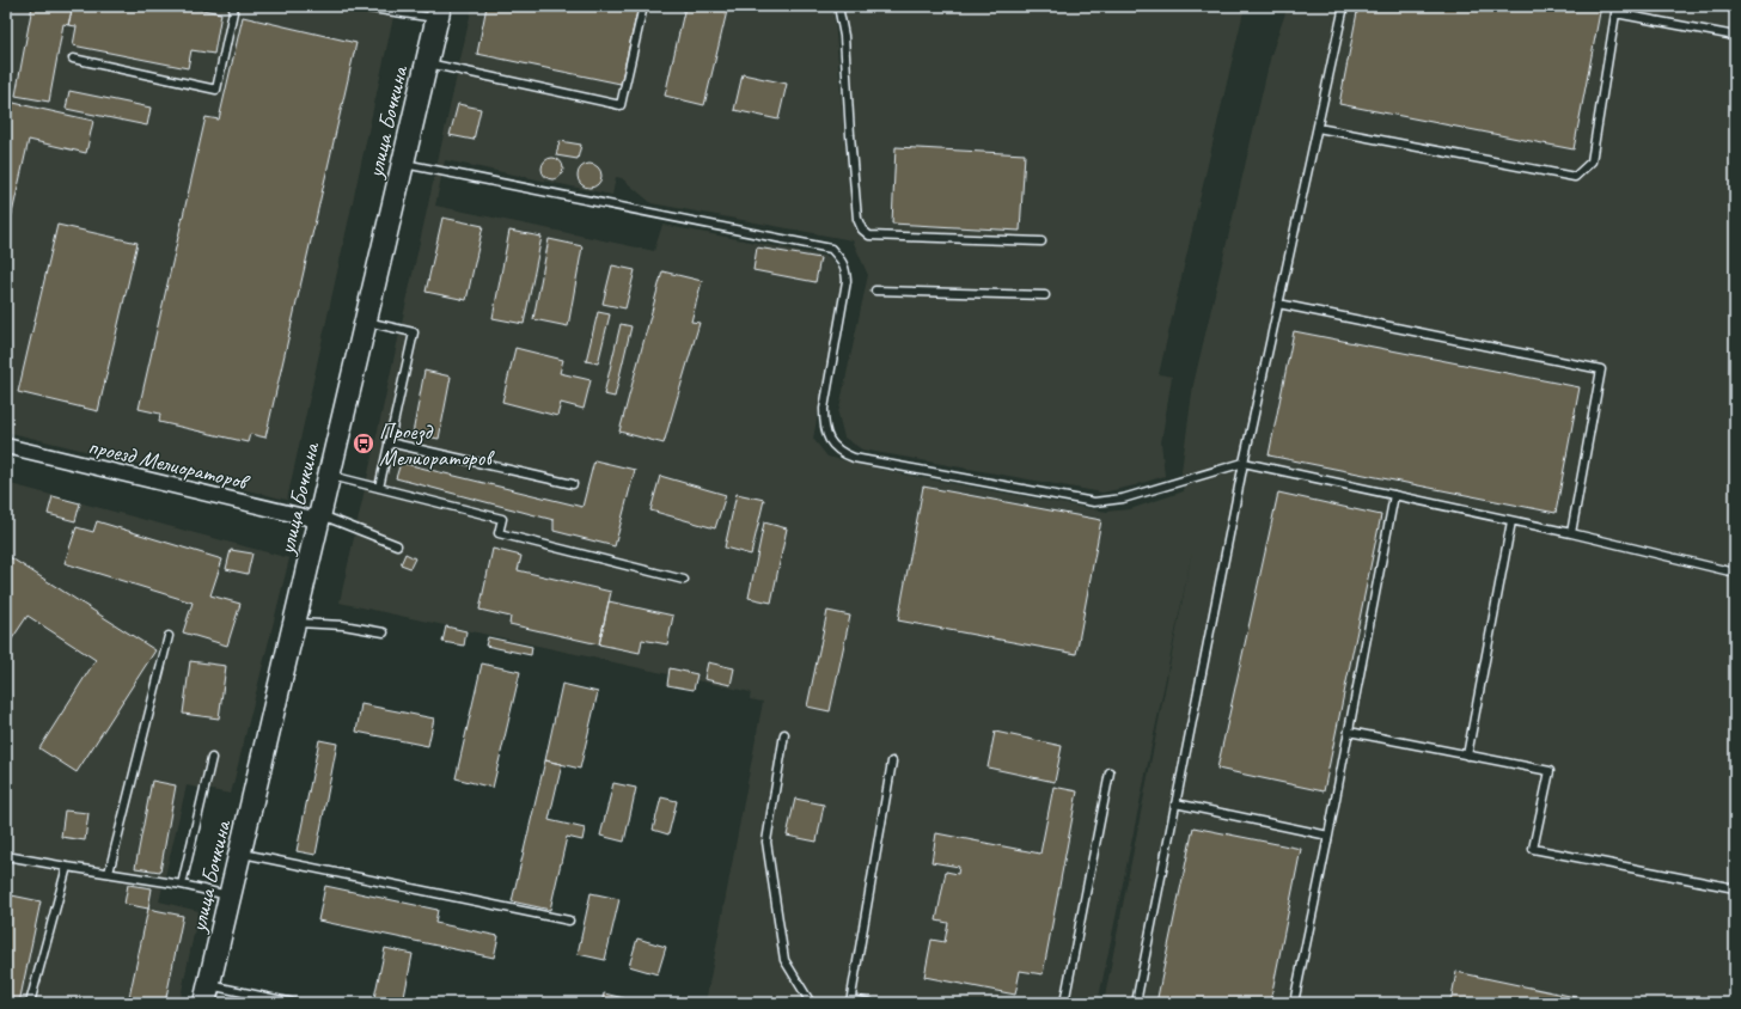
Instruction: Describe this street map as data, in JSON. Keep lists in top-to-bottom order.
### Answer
{
  "streets": {
    "street": ["улица Бочкина", "проезд Мелиораторов"]
  },
  "crossings": [
    ["улица Бочкина", "проезд Мелиораторов"]
  ],
  "places": {
    "bus stop": ["Проезд Мелиораторов"]
  }
}
